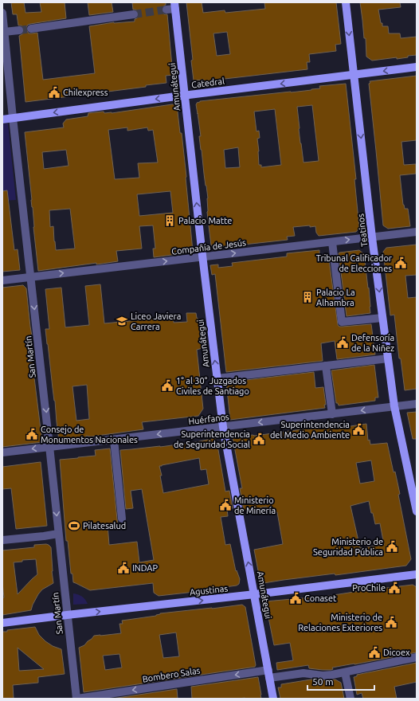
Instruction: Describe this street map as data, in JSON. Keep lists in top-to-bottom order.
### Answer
{
  "streets": {
    "main road": [
      "Catedral",
      "Amunátegui",
      "Teatinos",
      "Agustinas"
    ],
    "street": [
      "Compañía de Jesús",
      "San Martín",
      "Huérfanos",
      "Bombero Salas"
    ]
  },
  "crossings": [
    ["Catedral", "Amunátegui"],
    ["Catedral", "Teatinos"],
    ["Catedral", "San Martín"],
    ["Amunátegui", "Compañía de Jesús"],
    ["Amunátegui", "Huérfanos"],
    ["Amunátegui", "Agustinas"],
    ["Amunátegui", "Bombero Salas"],
    ["Teatinos", "Compañía de Jesús"],
    ["Teatinos", "Huérfanos"],
    ["Compañía de Jesús", "San Martín"],
    ["San Martín", "Huérfanos"],
    ["San Martín", "Agustinas"],
    ["San Martín", "Bombero Salas"]
  ],
  "one_way": [
    "Catedral",
    "Amunátegui",
    "Teatinos",
    "Compañía de Jesús",
    "Agustinas",
    "Bombero Salas"
  ],
  "places": {
    "public building": [
      "Chilexpress",
      "Tribunal Calificador de Elecciones",
      "Defensoría de la Niñez",
      "1° al 30° Juzgados Civiles de Santiago",
      "Superintendencia del Medio Ambiente",
      "Consejo de Monumentos Nacionales",
      "Superintendencia de Seguridad Social",
      "Ministerio de Minería",
      "Ministerio de Seguridad Pública",
      "INDAP",
      "ProChile",
      "Conaset",
      "Ministerio de Relaciones Exteriores",
      "Dicoex"
    ],
    "building": ["Palacio Matte", "Palacio La Alhambra"],
    "school or university": ["Liceo Javiera Carrera"],
    "sports": ["Pilatesalud"]
  },
  "scale_bar": "50 m"
}
